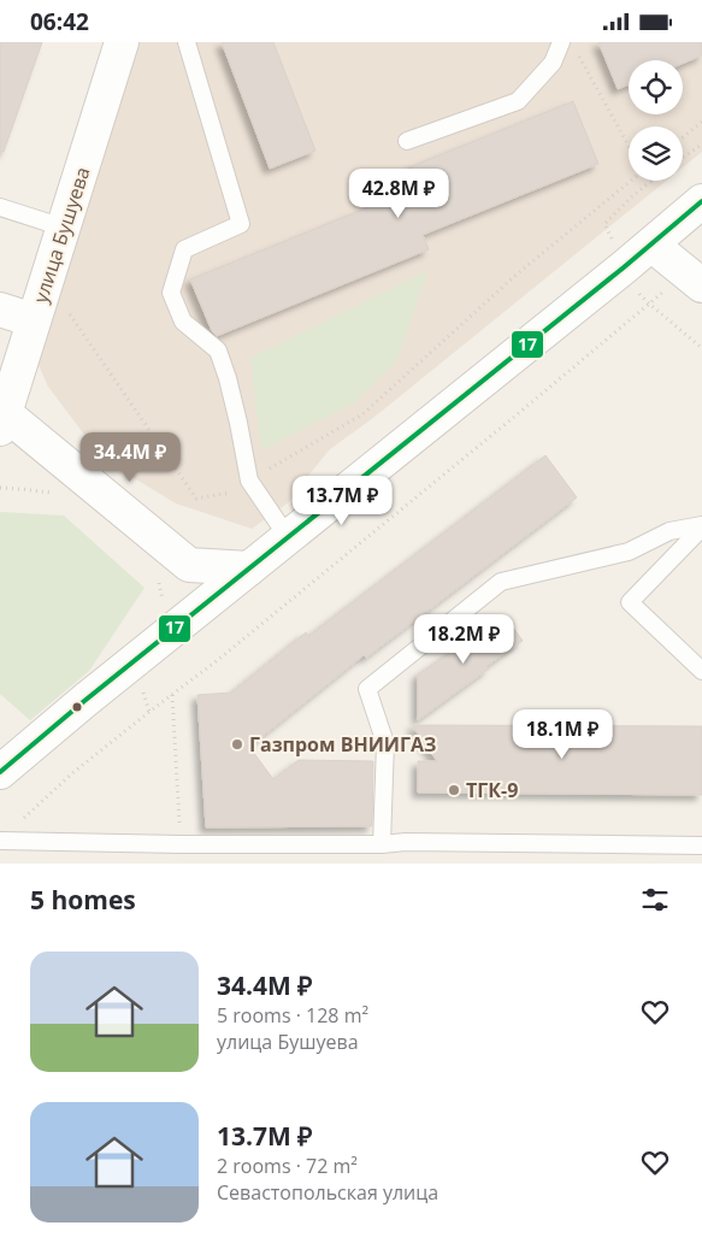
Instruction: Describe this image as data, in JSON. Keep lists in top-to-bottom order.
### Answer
{
  "streets": {
    "main road": ["улица Бушуева"]
  },
  "places": ["Газпром ВНИИГАЗ", "ТГК-9"],
  "lines": ["transit line 17"],
  "page": {
    "status": "06:42",
    "price": [
      "42.8M ₽",
      "34.4M ₽",
      "13.7M ₽",
      "18.2M ₽",
      "18.1M ₽"
    ],
    "heading": "5 homes",
    "list": [
      {
        "name": "34.4M ₽",
        "note": "5 rooms · 128 m² · улица Бушуева"
      },
      {
        "name": "13.7M ₽",
        "note": "2 rooms · 72 m² · Севастопольская улица"
      }
    ]
  }
}
